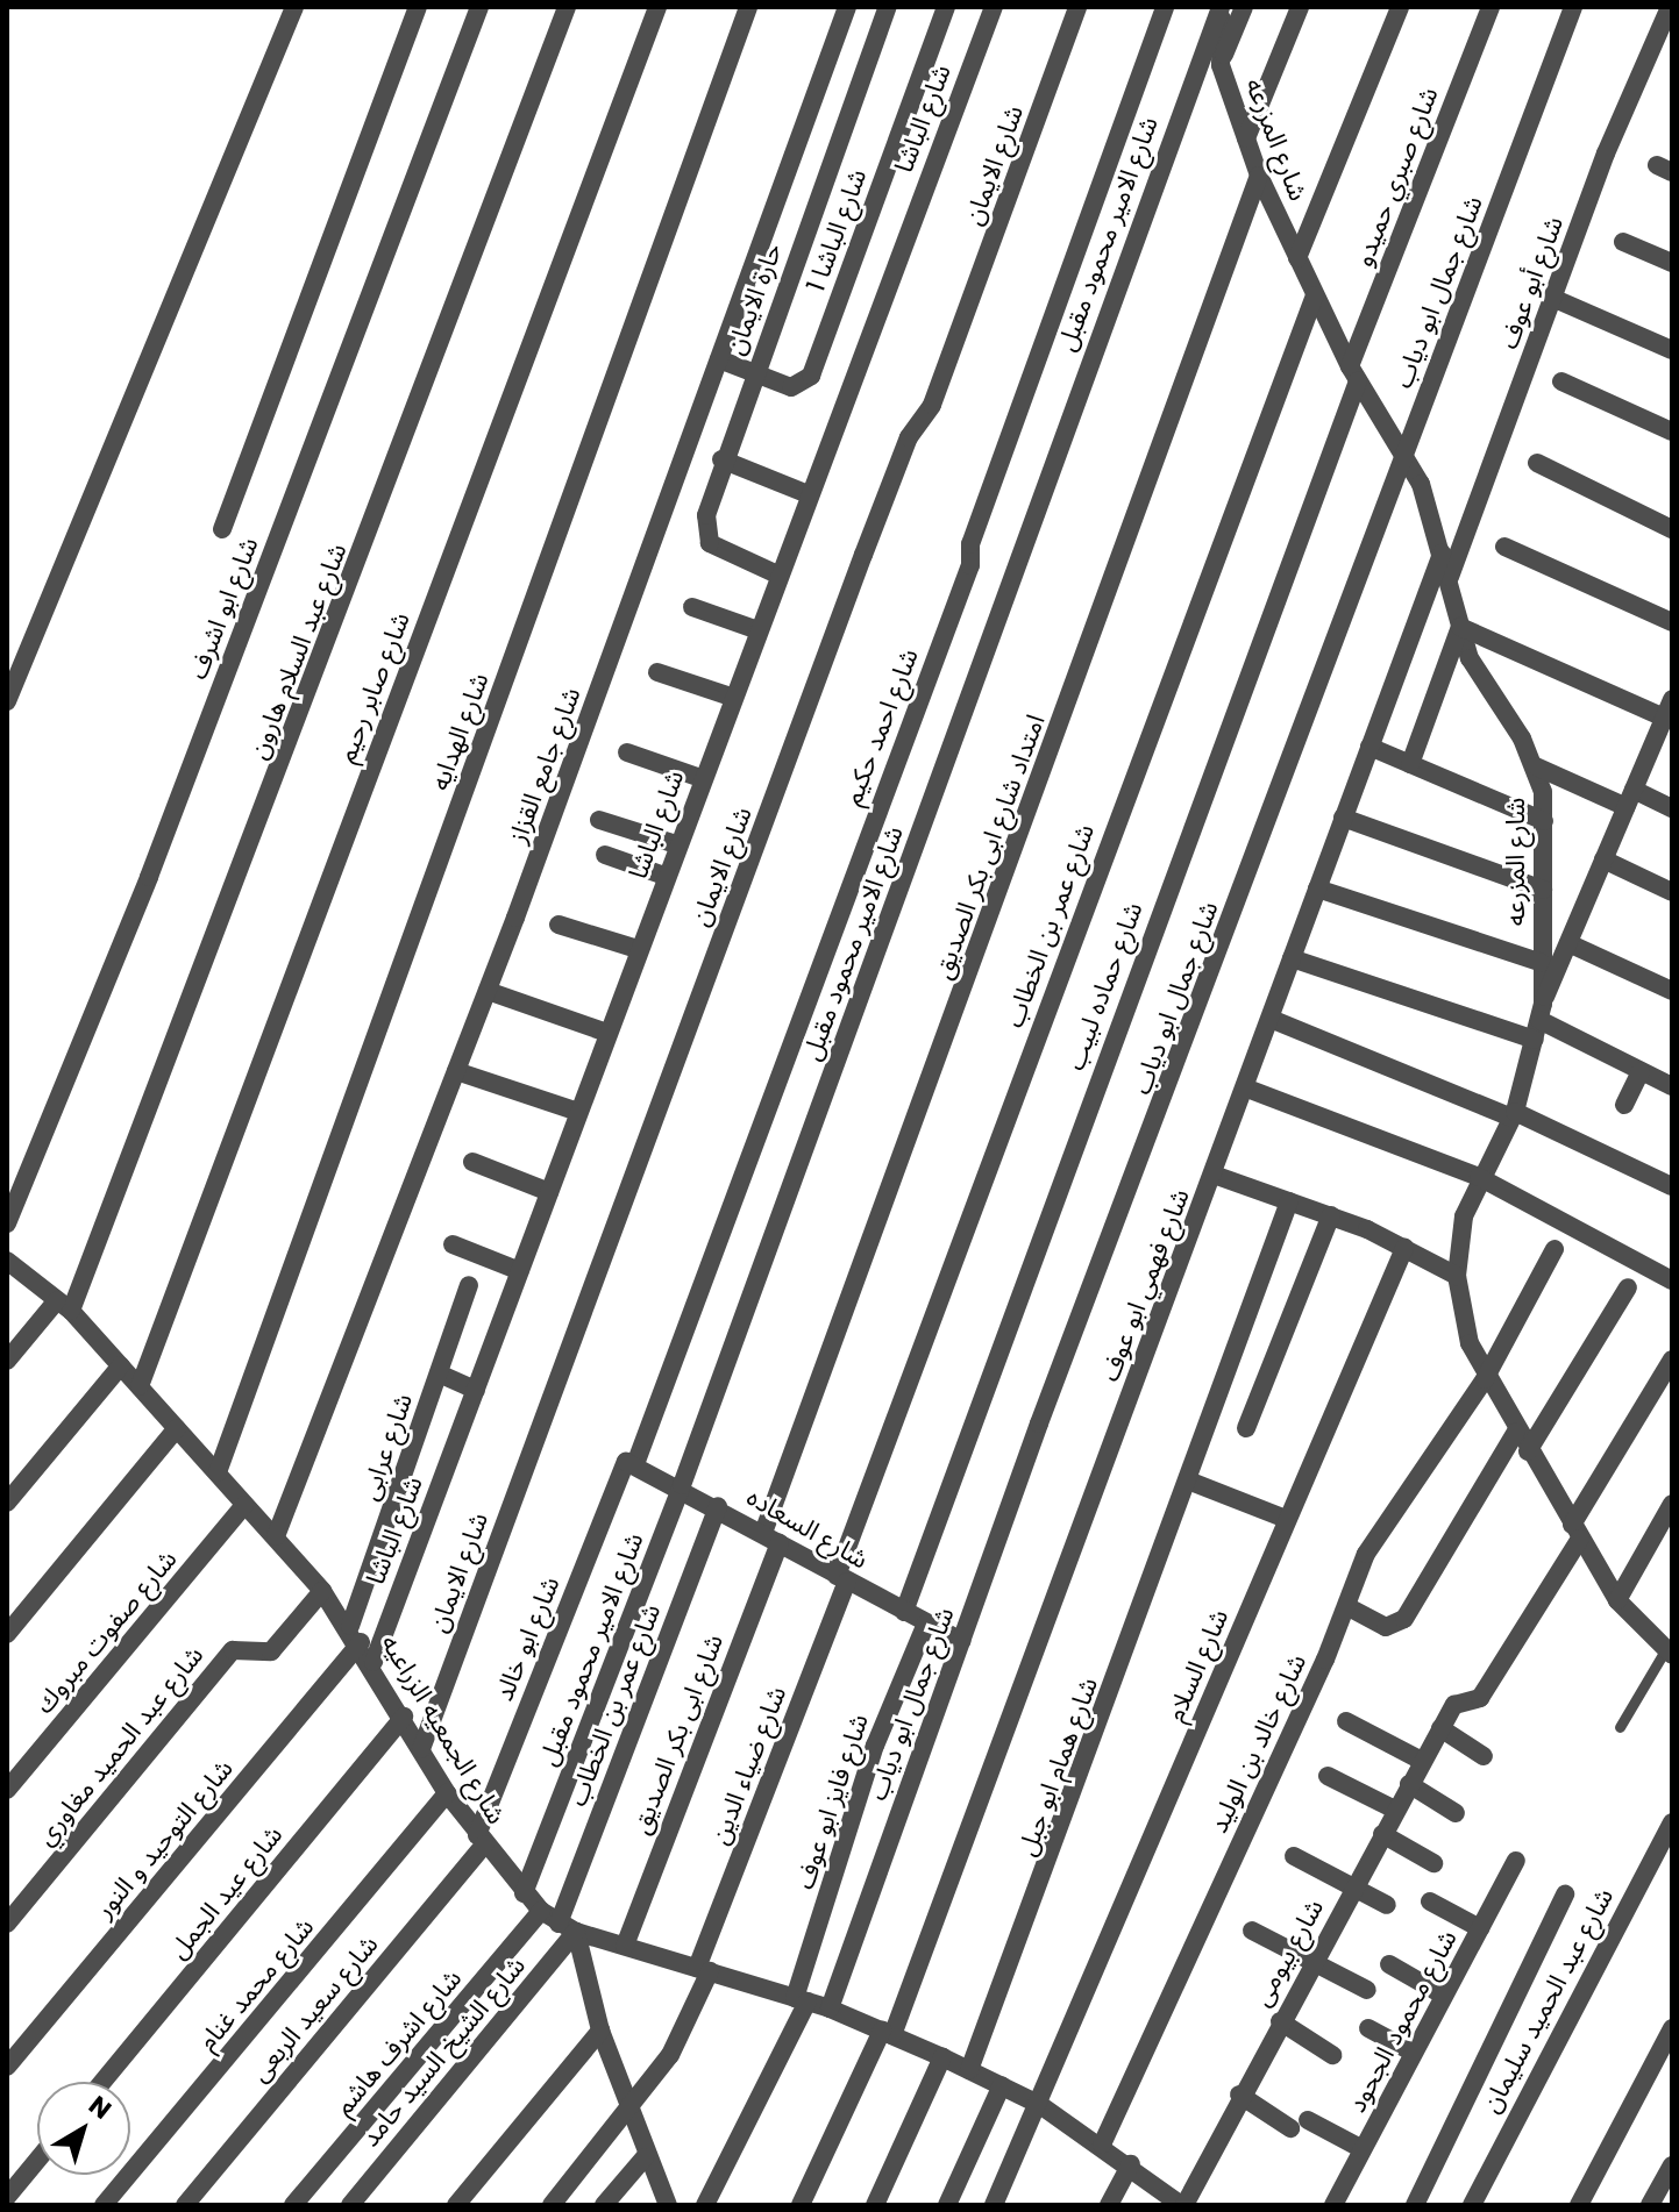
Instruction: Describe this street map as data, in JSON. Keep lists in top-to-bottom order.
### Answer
{
  "streets": {
    "street": [
      "شارع الباشا",
      "شارع المزرعه",
      "شارع الايمان",
      "شارع صبري حميدو",
      "شارع الباشا 1",
      "شارع الامير محمود مقبل",
      "شارع أبو عوف",
      "شارع جمال ابو دياب",
      "حارة الايمان",
      "شارع ابو اشرف",
      "شارع عبد السلام هارون",
      "شارع صابر رحيم",
      "شارع احمد حكيم",
      "شارع الهدايه",
      "شارع جامع القزاز",
      "امتداد شارع ابى بكر الصديق",
      "شارع عمر بن الخطاب",
      "شارع حماده لبيب",
      "شارع فهمي ابو عوف",
      "شارع عرابى",
      "شارع السعاده",
      "شارع صفوت مبروك",
      "شارع ابو خالد",
      "شارع السلام",
      "شارع الجمعيه الزراعيه",
      "شارع ابى بكر الصديق",
      "شارع خالد بن الوليد",
      "شارع عبد الحميد مغاوري",
      "شارع ضياء الدين",
      "شارع همام ابو جبل",
      "شارع فايز ابو عوف",
      "شارع التوحيد و النور",
      "شارع عيد الجمل",
      "شارع بيومى",
      "شارع محمد غنام",
      "شارع عبد الحميد سليمان",
      "شارع سعيد الربعى",
      "شارع محمود الجحود",
      "شارع اشرف هاشم",
      "شارع الشيخ السيد حامد"
    ]
  },
  "crossings": [
    ["شارع الباشا", "حارة الايمان"],
    ["شارع الباشا", "شارع الجمعيه الزراعيه"],
    ["شارع المزرعه", "شارع صبري حميدو"],
    ["شارع المزرعه", "شارع الامير محمود مقبل"],
    ["شارع المزرعه", "شارع أبو عوف"],
    ["شارع المزرعه", "شارع جمال ابو دياب"],
    ["شارع المزرعه", "امتداد شارع ابى بكر الصديق"],
    ["شارع المزرعه", "شارع عمر بن الخطاب"],
    ["شارع المزرعه", "شارع حماده لبيب"],
    ["شارع المزرعه", "شارع فهمي ابو عوف"],
    ["شارع المزرعه", "شارع خالد بن الوليد"],
    ["شارع المزرعه", "شارع بيومى"],
    ["شارع الايمان", "شارع الجمعيه الزراعيه"],
    ["شارع صبري حميدو", "شارع حماده لبيب"],
    ["شارع الباشا 1", "حارة الايمان"],
    ["شارع الباشا 1", "شارع جامع القزاز"],
    ["شارع الامير محمود مقبل", "شارع السعاده"],
    ["شارع الامير محمود مقبل", "شارع الجمعيه الزراعيه"],
    ["شارع جمال ابو دياب", "شارع السعاده"],
    ["شارع جمال ابو دياب", "شارع الجمعيه الزراعيه"],
    ["شارع عبد السلام هارون", "شارع الجمعيه الزراعيه"],
    ["شارع صابر رحيم", "شارع الجمعيه الزراعيه"],
    ["شارع احمد حكيم", "شارع السعاده"],
    ["شارع احمد حكيم", "شارع ابو خالد"],
    ["شارع الهدايه", "شارع الجمعيه الزراعيه"],
    ["شارع جامع القزاز", "شارع الجمعيه الزراعيه"],
    ["امتداد شارع ابى بكر الصديق", "شارع السعاده"],
    ["امتداد شارع ابى بكر الصديق", "شارع ابى بكر الصديق"],
    ["شارع عمر بن الخطاب", "شارع السعاده"],
    ["شارع عمر بن الخطاب", "شارع الجمعيه الزراعيه"],
    ["شارع عمر بن الخطاب", "شارع ضياء الدين"],
    ["شارع عمر بن الخطاب", "شارع الشيخ السيد حامد"],
    ["شارع حماده لبيب", "شارع السعاده"],
    ["شارع فهمي ابو عوف", "شارع الجمعيه الزراعيه"],
    ["شارع عرابى", "شارع الجمعيه الزراعيه"],
    ["شارع عرابى", "شارع التوحيد و النور"],
    ["شارع السعاده", "شارع ابو خالد"],
    ["شارع السعاده", "شارع ابى بكر الصديق"],
    ["شارع السعاده", "شارع ضياء الدين"],
    ["شارع السعاده", "شارع فايز ابو عوف"],
    ["شارع صفوت مبروك", "شارع الجمعيه الزراعيه"],
    ["شارع ابو خالد", "شارع الجمعيه الزراعيه"],
    ["شارع ابو خالد", "شارع سعيد الربعى"],
    ["شارع السلام", "شارع الجمعيه الزراعيه"],
    ["شارع الجمعيه الزراعيه", "شارع ابى بكر الصديق"],
    ["شارع الجمعيه الزراعيه", "شارع خالد بن الوليد"],
    ["شارع الجمعيه الزراعيه", "شارع عبد الحميد مغاوري"],
    ["شارع الجمعيه الزراعيه", "شارع ضياء الدين"],
    ["شارع الجمعيه الزراعيه", "شارع همام ابو جبل"],
    ["شارع الجمعيه الزراعيه", "شارع فايز ابو عوف"],
    ["شارع الجمعيه الزراعيه", "شارع التوحيد و النور"],
    ["شارع الجمعيه الزراعيه", "شارع عيد الجمل"],
    ["شارع الجمعيه الزراعيه", "شارع بيومى"],
    ["شارع الجمعيه الزراعيه", "شارع محمد غنام"],
    ["شارع الجمعيه الزراعيه", "شارع سعيد الربعى"],
    ["شارع الجمعيه الزراعيه", "شارع اشرف هاشم"],
    ["شارع الجمعيه الزراعيه", "شارع الشيخ السيد حامد"]
  ],
  "north": "top right"
}
